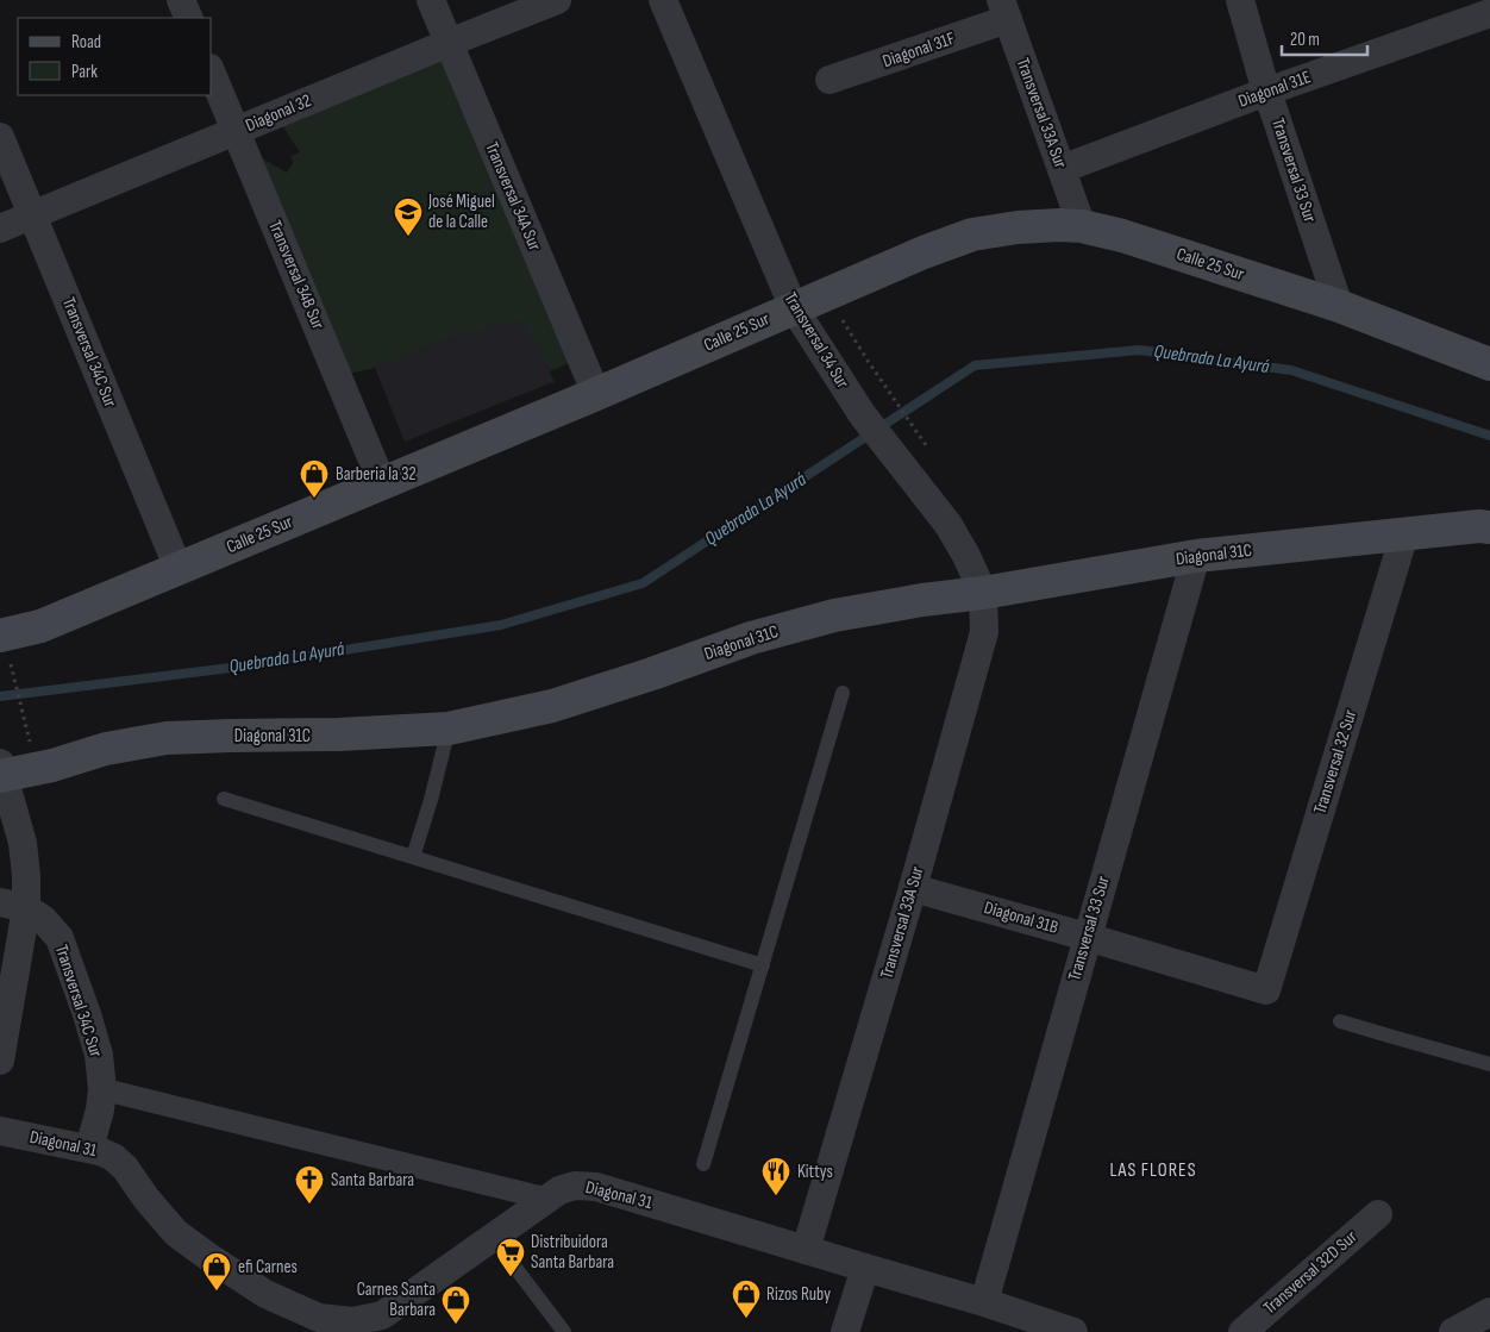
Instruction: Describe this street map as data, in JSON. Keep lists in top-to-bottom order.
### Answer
{
  "streets": {
    "main road": ["Calle 25 Sur", "Diagonal 31C"],
    "street": [
      "Diagonal 31F",
      "Diagonal 31E",
      "Diagonal 32",
      "Transversal 33A Sur",
      "Transversal 33 Sur",
      "Transversal 34A Sur",
      "Transversal 34B Sur",
      "Transversal 34 Sur",
      "Transversal 34C Sur",
      "Transversal 32 Sur",
      "Diagonal 31B",
      "Diagonal 31",
      "Transversal 32D Sur"
    ]
  },
  "crossings": [
    ["Diagonal 31F", "Transversal 33A Sur"],
    ["Diagonal 31E", "Transversal 33A Sur"],
    ["Diagonal 31E", "Transversal 33 Sur"],
    ["Diagonal 32", "Transversal 34A Sur"],
    ["Diagonal 32", "Transversal 34B Sur"],
    ["Diagonal 32", "Transversal 34C Sur"],
    ["Transversal 33A Sur", "Calle 25 Sur"],
    ["Transversal 33A Sur", "Transversal 34 Sur"],
    ["Transversal 33A Sur", "Diagonal 31C"],
    ["Transversal 33A Sur", "Diagonal 31B"],
    ["Transversal 33A Sur", "Diagonal 31"],
    ["Transversal 33 Sur", "Calle 25 Sur"],
    ["Transversal 33 Sur", "Diagonal 31C"],
    ["Transversal 33 Sur", "Diagonal 31B"],
    ["Transversal 33 Sur", "Diagonal 31"],
    ["Transversal 34A Sur", "Calle 25 Sur"],
    ["Calle 25 Sur", "Transversal 34B Sur"],
    ["Calle 25 Sur", "Transversal 34 Sur"],
    ["Calle 25 Sur", "Transversal 34C Sur"],
    ["Transversal 34 Sur", "Diagonal 31C"],
    ["Transversal 34C Sur", "Diagonal 31"],
    ["Diagonal 31C", "Transversal 32 Sur"],
    ["Transversal 32 Sur", "Diagonal 31B"]
  ],
  "districts": ["LAS FLORES"],
  "water": ["Quebrada La Ayurá"],
  "places": {
    "school or university": ["José Miguel de la Calle"],
    "shop": [
      "Barberia la 32",
      "efi Carnes",
      "Rizos Ruby",
      "Carnes Santa Barbara"
    ],
    "restaurant": ["Kittys"],
    "church": ["Santa Barbara"],
    "supermarket": ["Distribuidora Santa Barbara"]
  },
  "legend": ["Road", "Park"],
  "scale_bar": "20 m"
}
